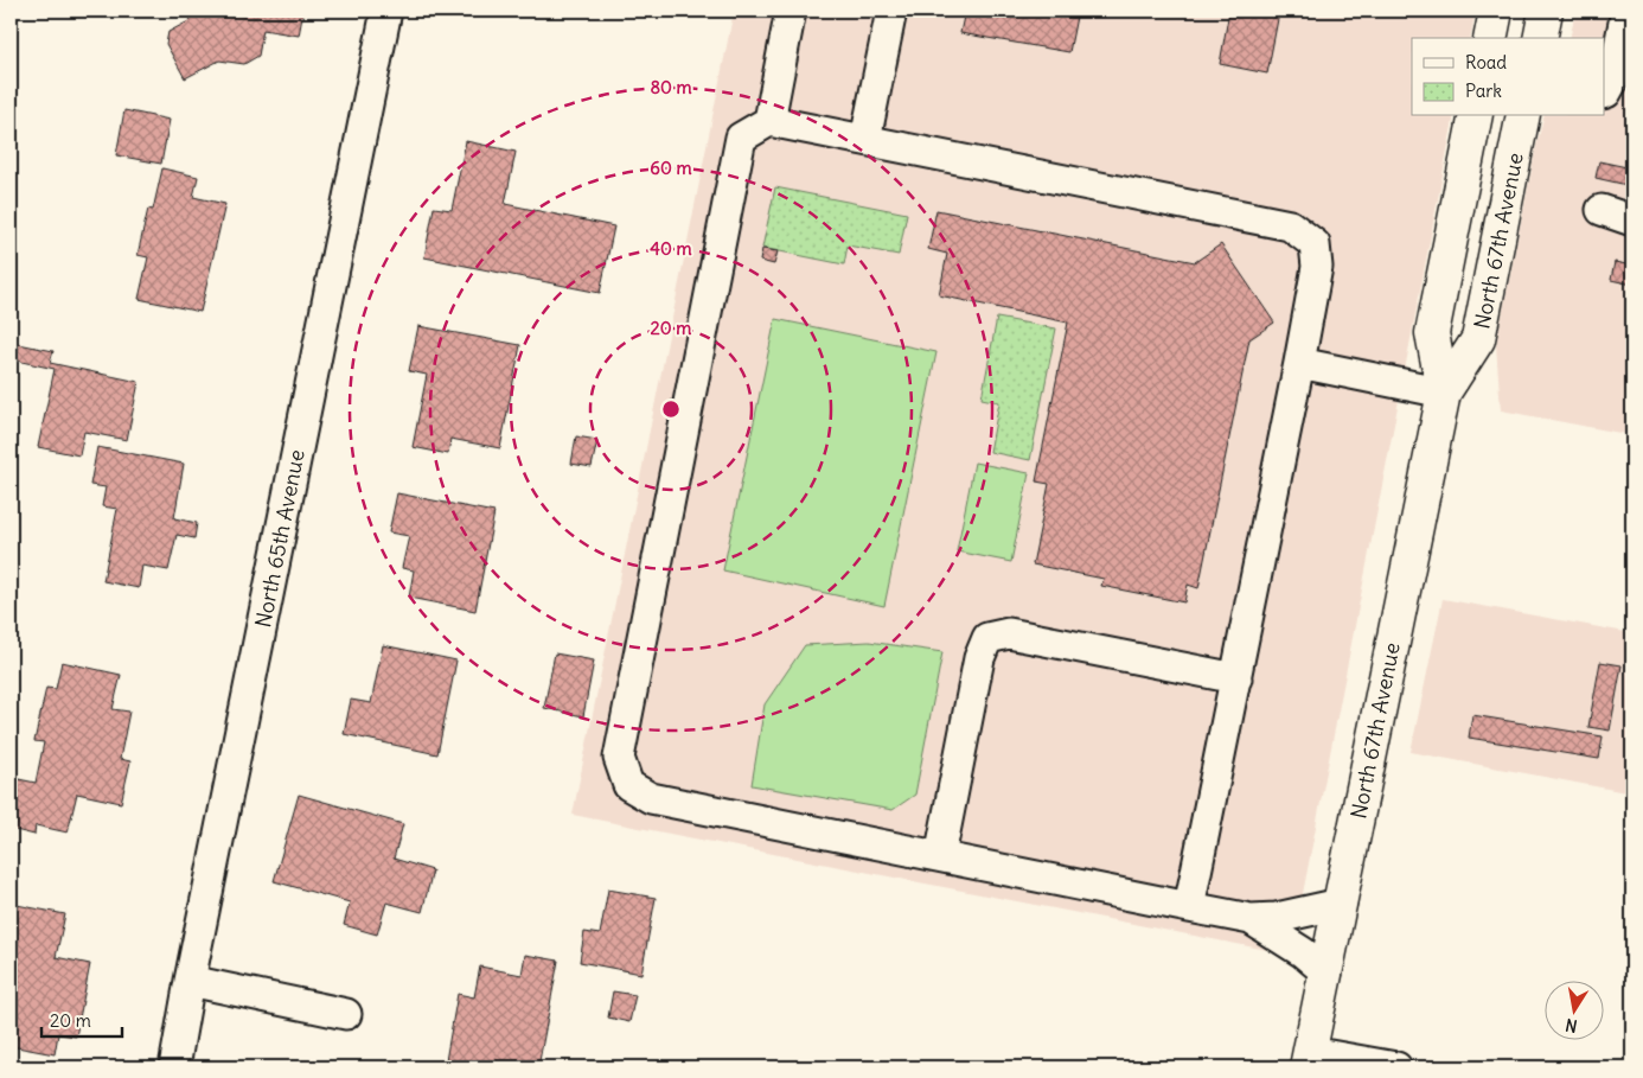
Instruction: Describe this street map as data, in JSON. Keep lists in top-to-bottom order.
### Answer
{
  "streets": {
    "main road": ["North 67th Avenue"],
    "street": ["North 65th Avenue"]
  },
  "legend": ["Road", "Park"],
  "scale_bar": "20 m",
  "north": "bottom",
  "rings": [
    "80 m",
    "60 m",
    "40 m",
    "20 m"
  ]
}
